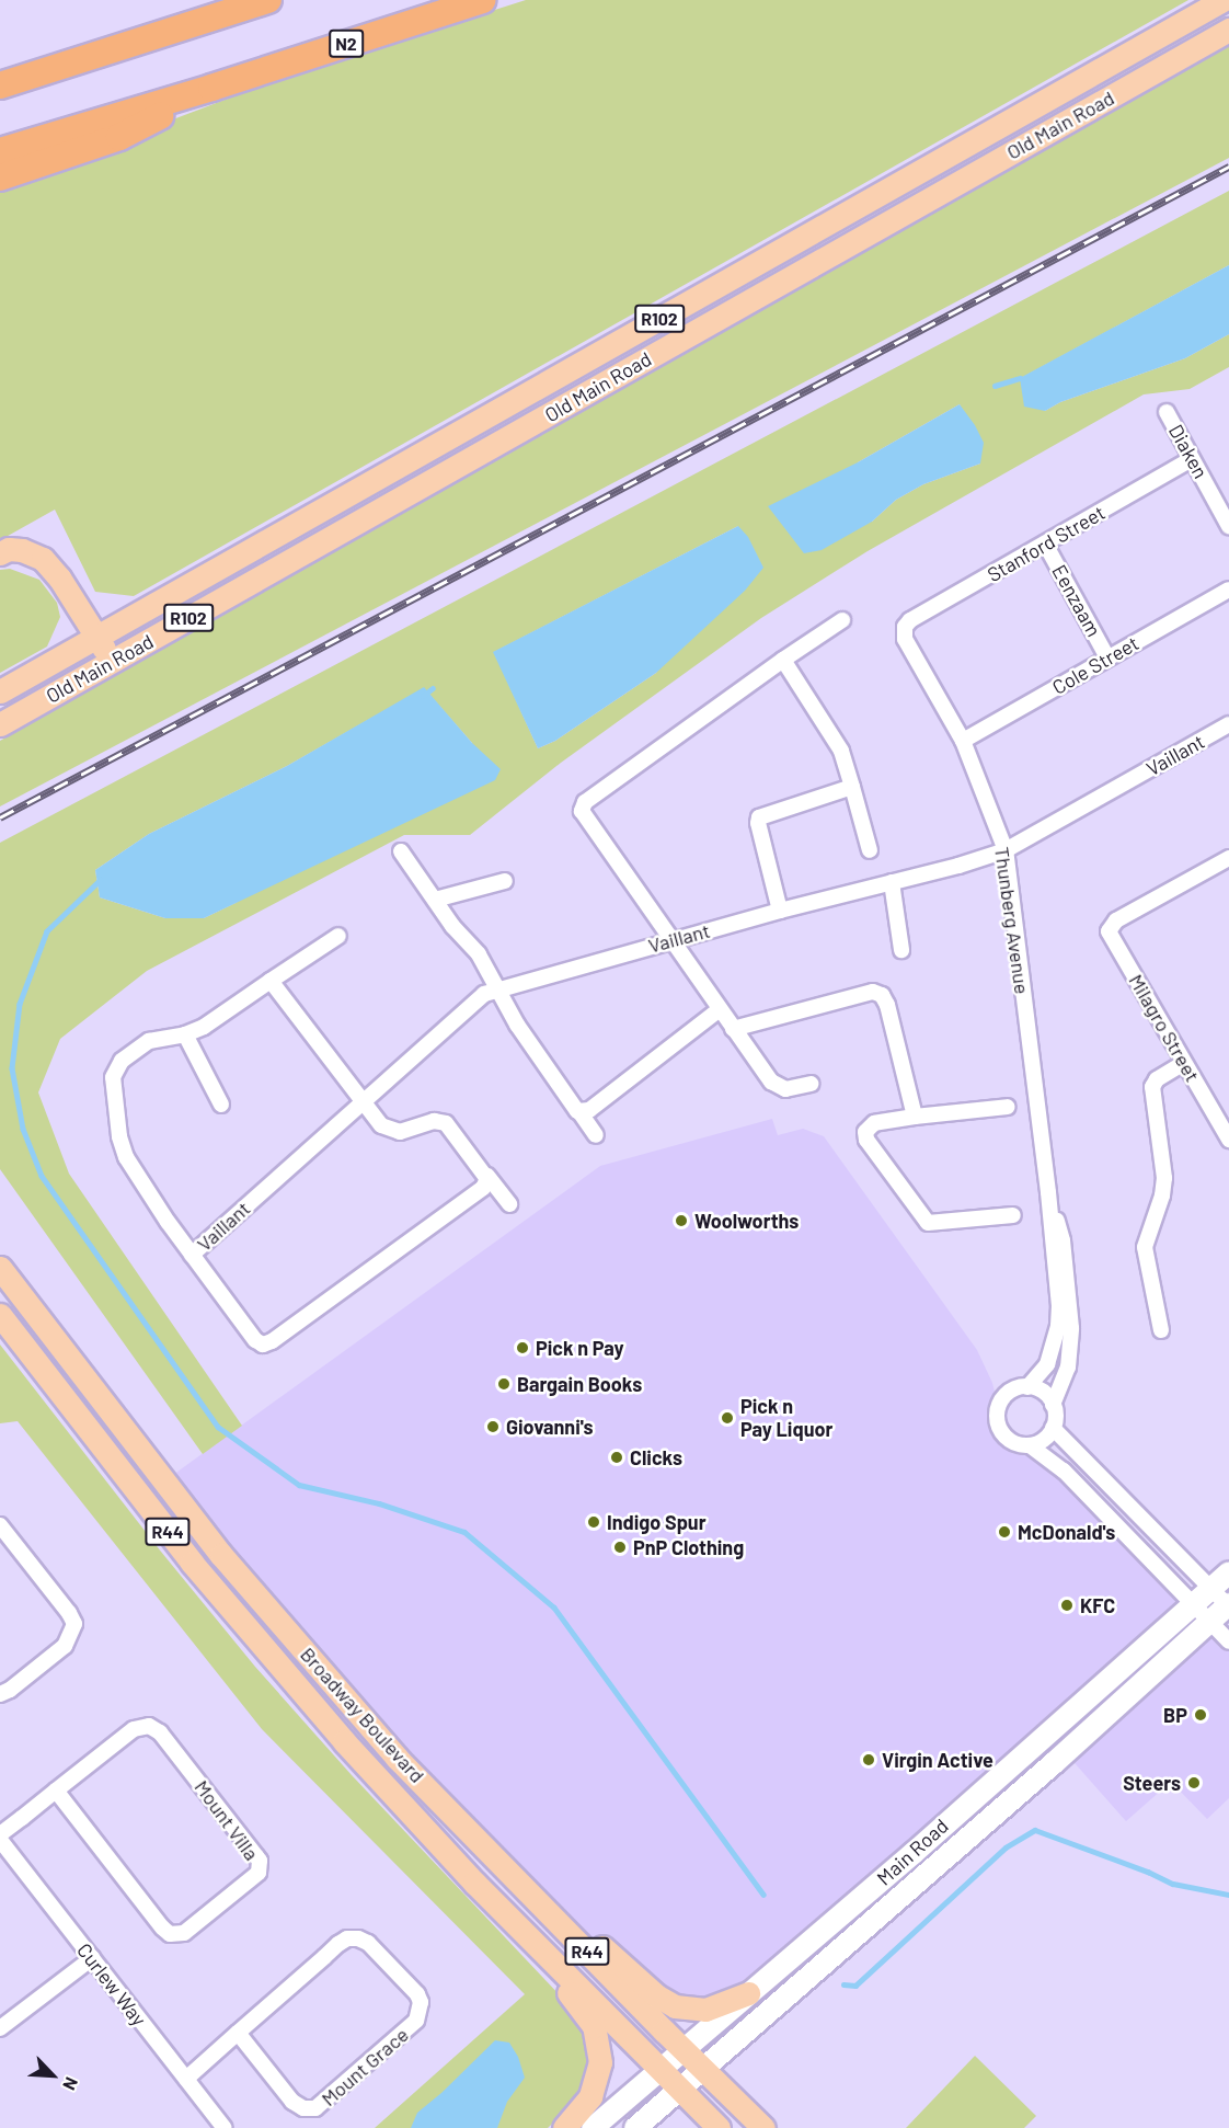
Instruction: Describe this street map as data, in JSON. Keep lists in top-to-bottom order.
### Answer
{
  "streets": {
    "highway": ["N2"],
    "main road": [
      "Old Main Road",
      "R102",
      "R44",
      "Broadway Boulevard",
      "Main Road"
    ],
    "street": [
      "Diaken",
      "Stanford Street",
      "Eenzaam",
      "Cole Street",
      "Vaillant",
      "Thunberg Avenue",
      "Milagro Street",
      "Mount Villa",
      "Curlew Way",
      "Mount Grace"
    ]
  },
  "crossings": [
    ["Diaken", "Stanford Street"],
    ["Stanford Street", "Eenzaam"],
    ["Stanford Street", "Thunberg Avenue"],
    ["Eenzaam", "Cole Street"],
    ["Cole Street", "Thunberg Avenue"],
    ["Vaillant", "Thunberg Avenue"],
    ["Broadway Boulevard", "Main Road"],
    ["Curlew Way", "Mount Grace"]
  ],
  "places": [
    "Woolworths",
    "Pick n Pay",
    "Bargain Books",
    "Pick n Pay Liquor",
    "Giovanni's",
    "Clicks",
    "Indigo Spur",
    "McDonald's",
    "PnP Clothing",
    "KFC",
    "BP",
    "Virgin Active",
    "Steers"
  ],
  "north": "bottom right"
}
